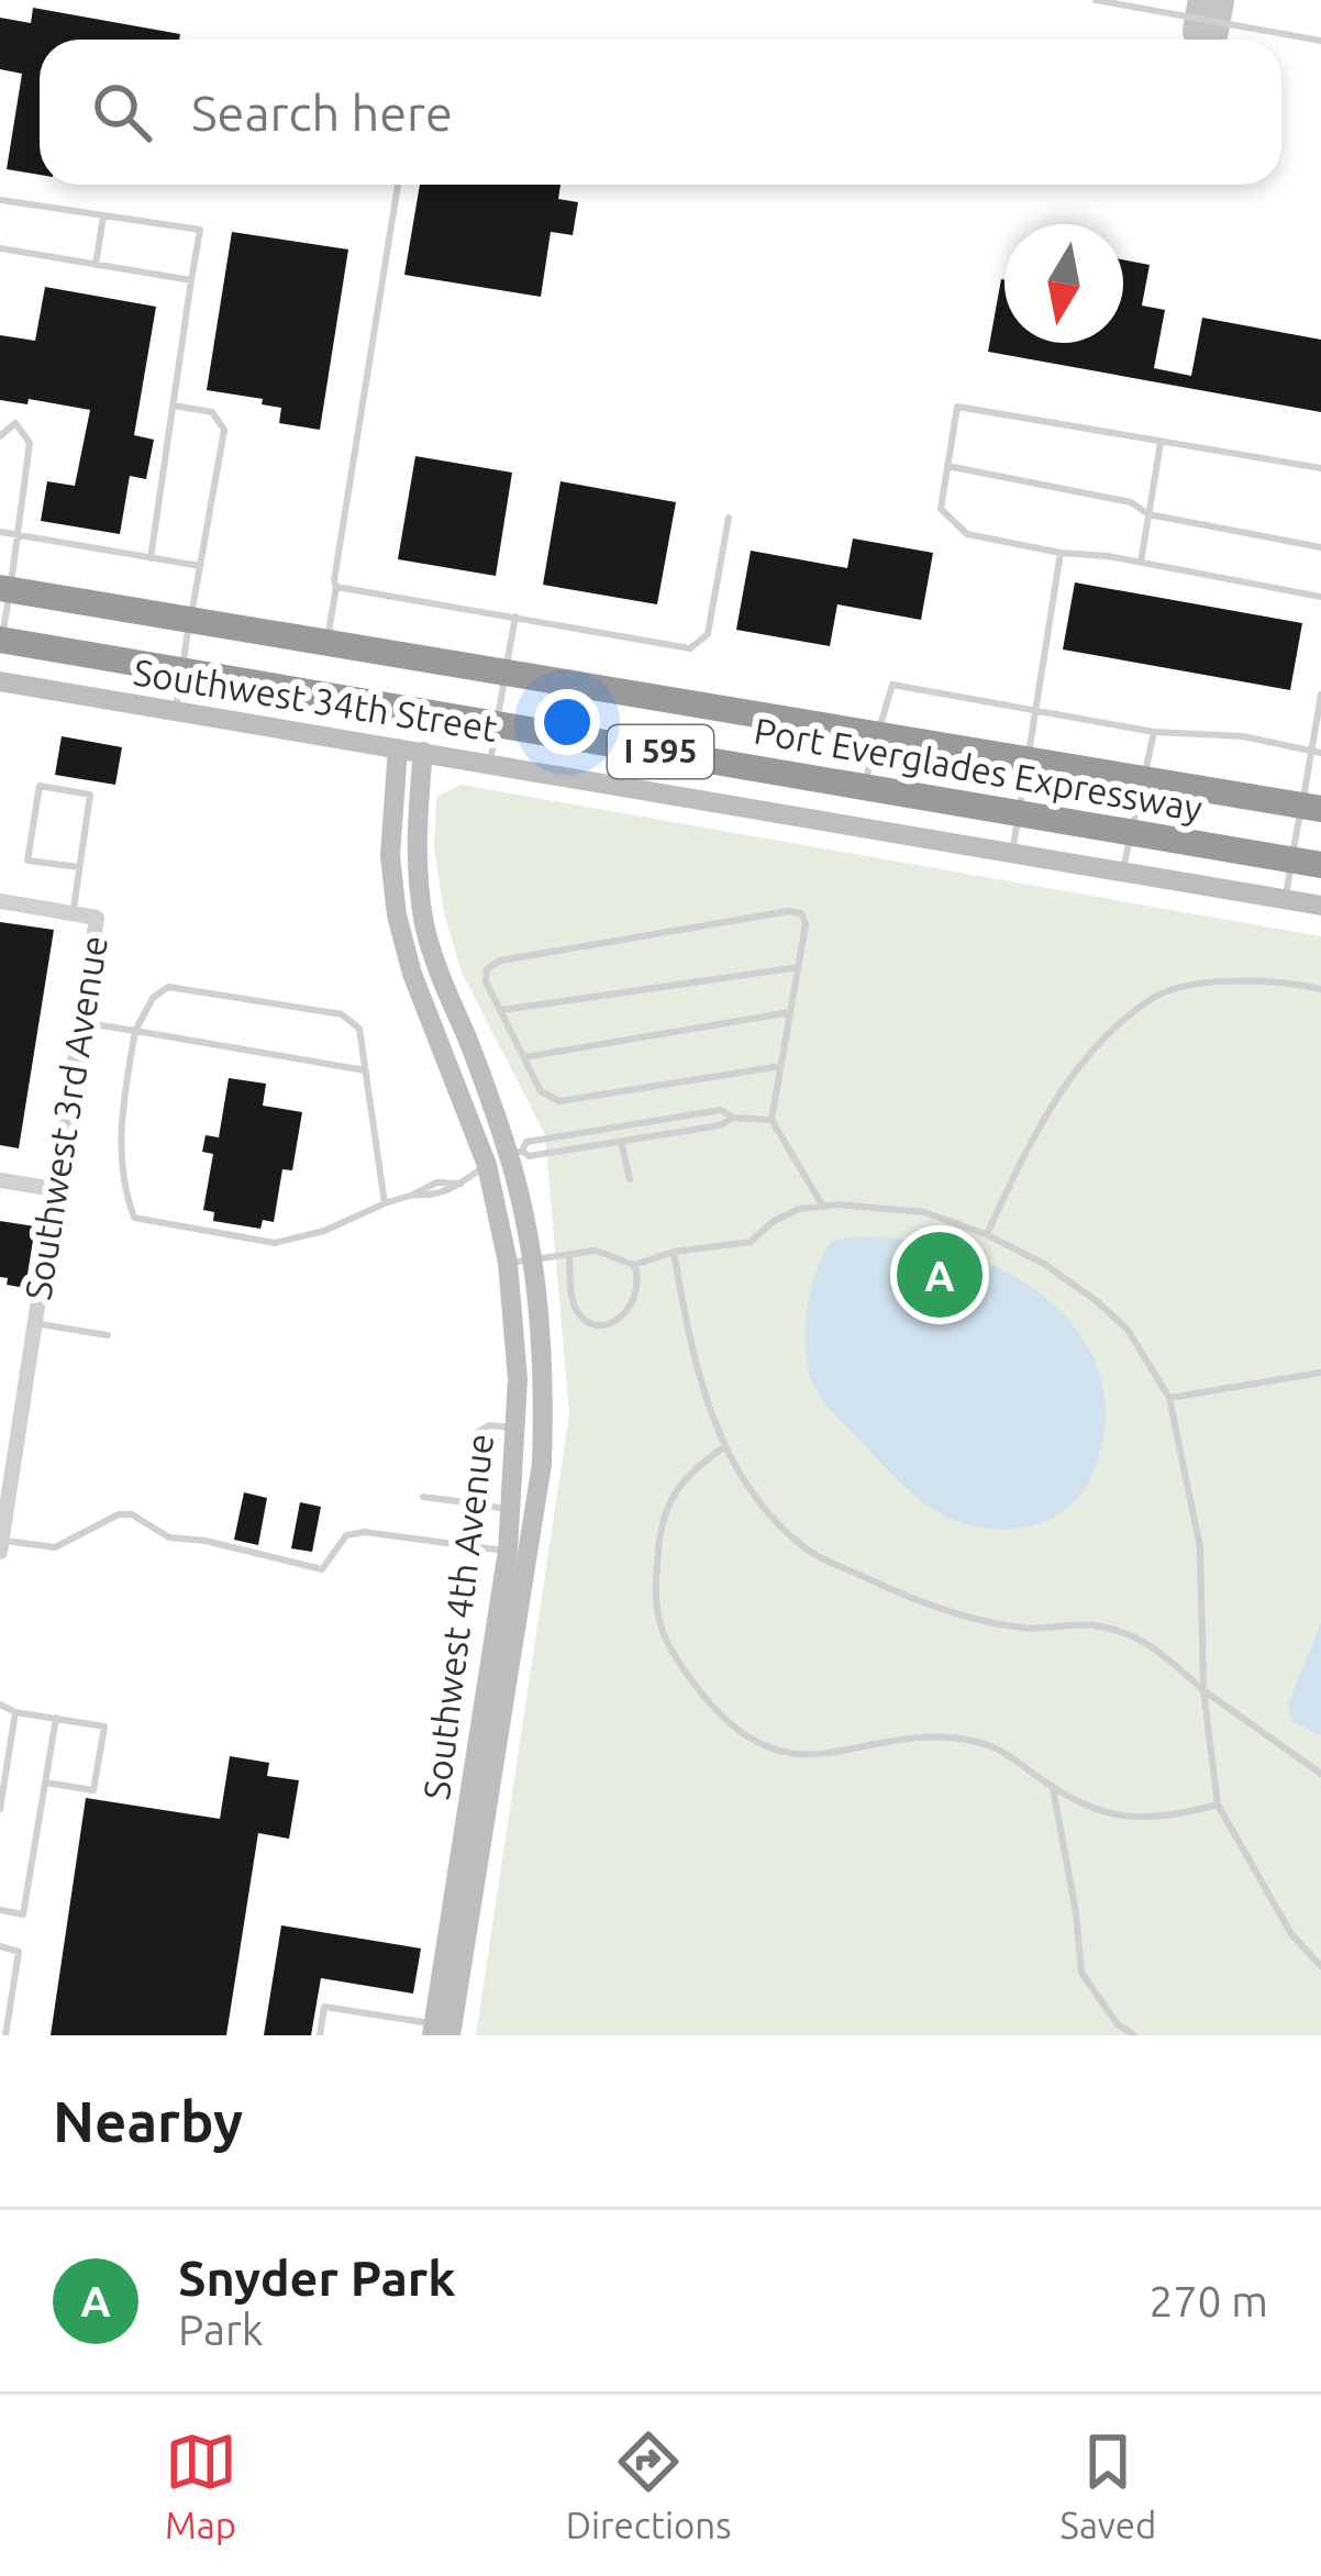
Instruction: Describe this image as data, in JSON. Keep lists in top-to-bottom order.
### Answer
{
  "streets": {
    "highway": ["I 595", "Port Everglades Expressway"],
    "street": ["Southwest 34th Street", "Southwest 3rd Avenue", "Southwest 4th Avenue"]
  },
  "crossings": [
    ["Southwest 34th Street", "Southwest 4th Avenue"]
  ],
  "north": "bottom",
  "page": {
    "search": "Search here",
    "pins": "A",
    "heading": "Nearby",
    "list": [
      {
        "mark": "A",
        "name": "Snyder Park",
        "note": "Park",
        "value": "270 m"
      }
    ],
    "nav": ["Map", "Directions", "Saved"]
  }
}
